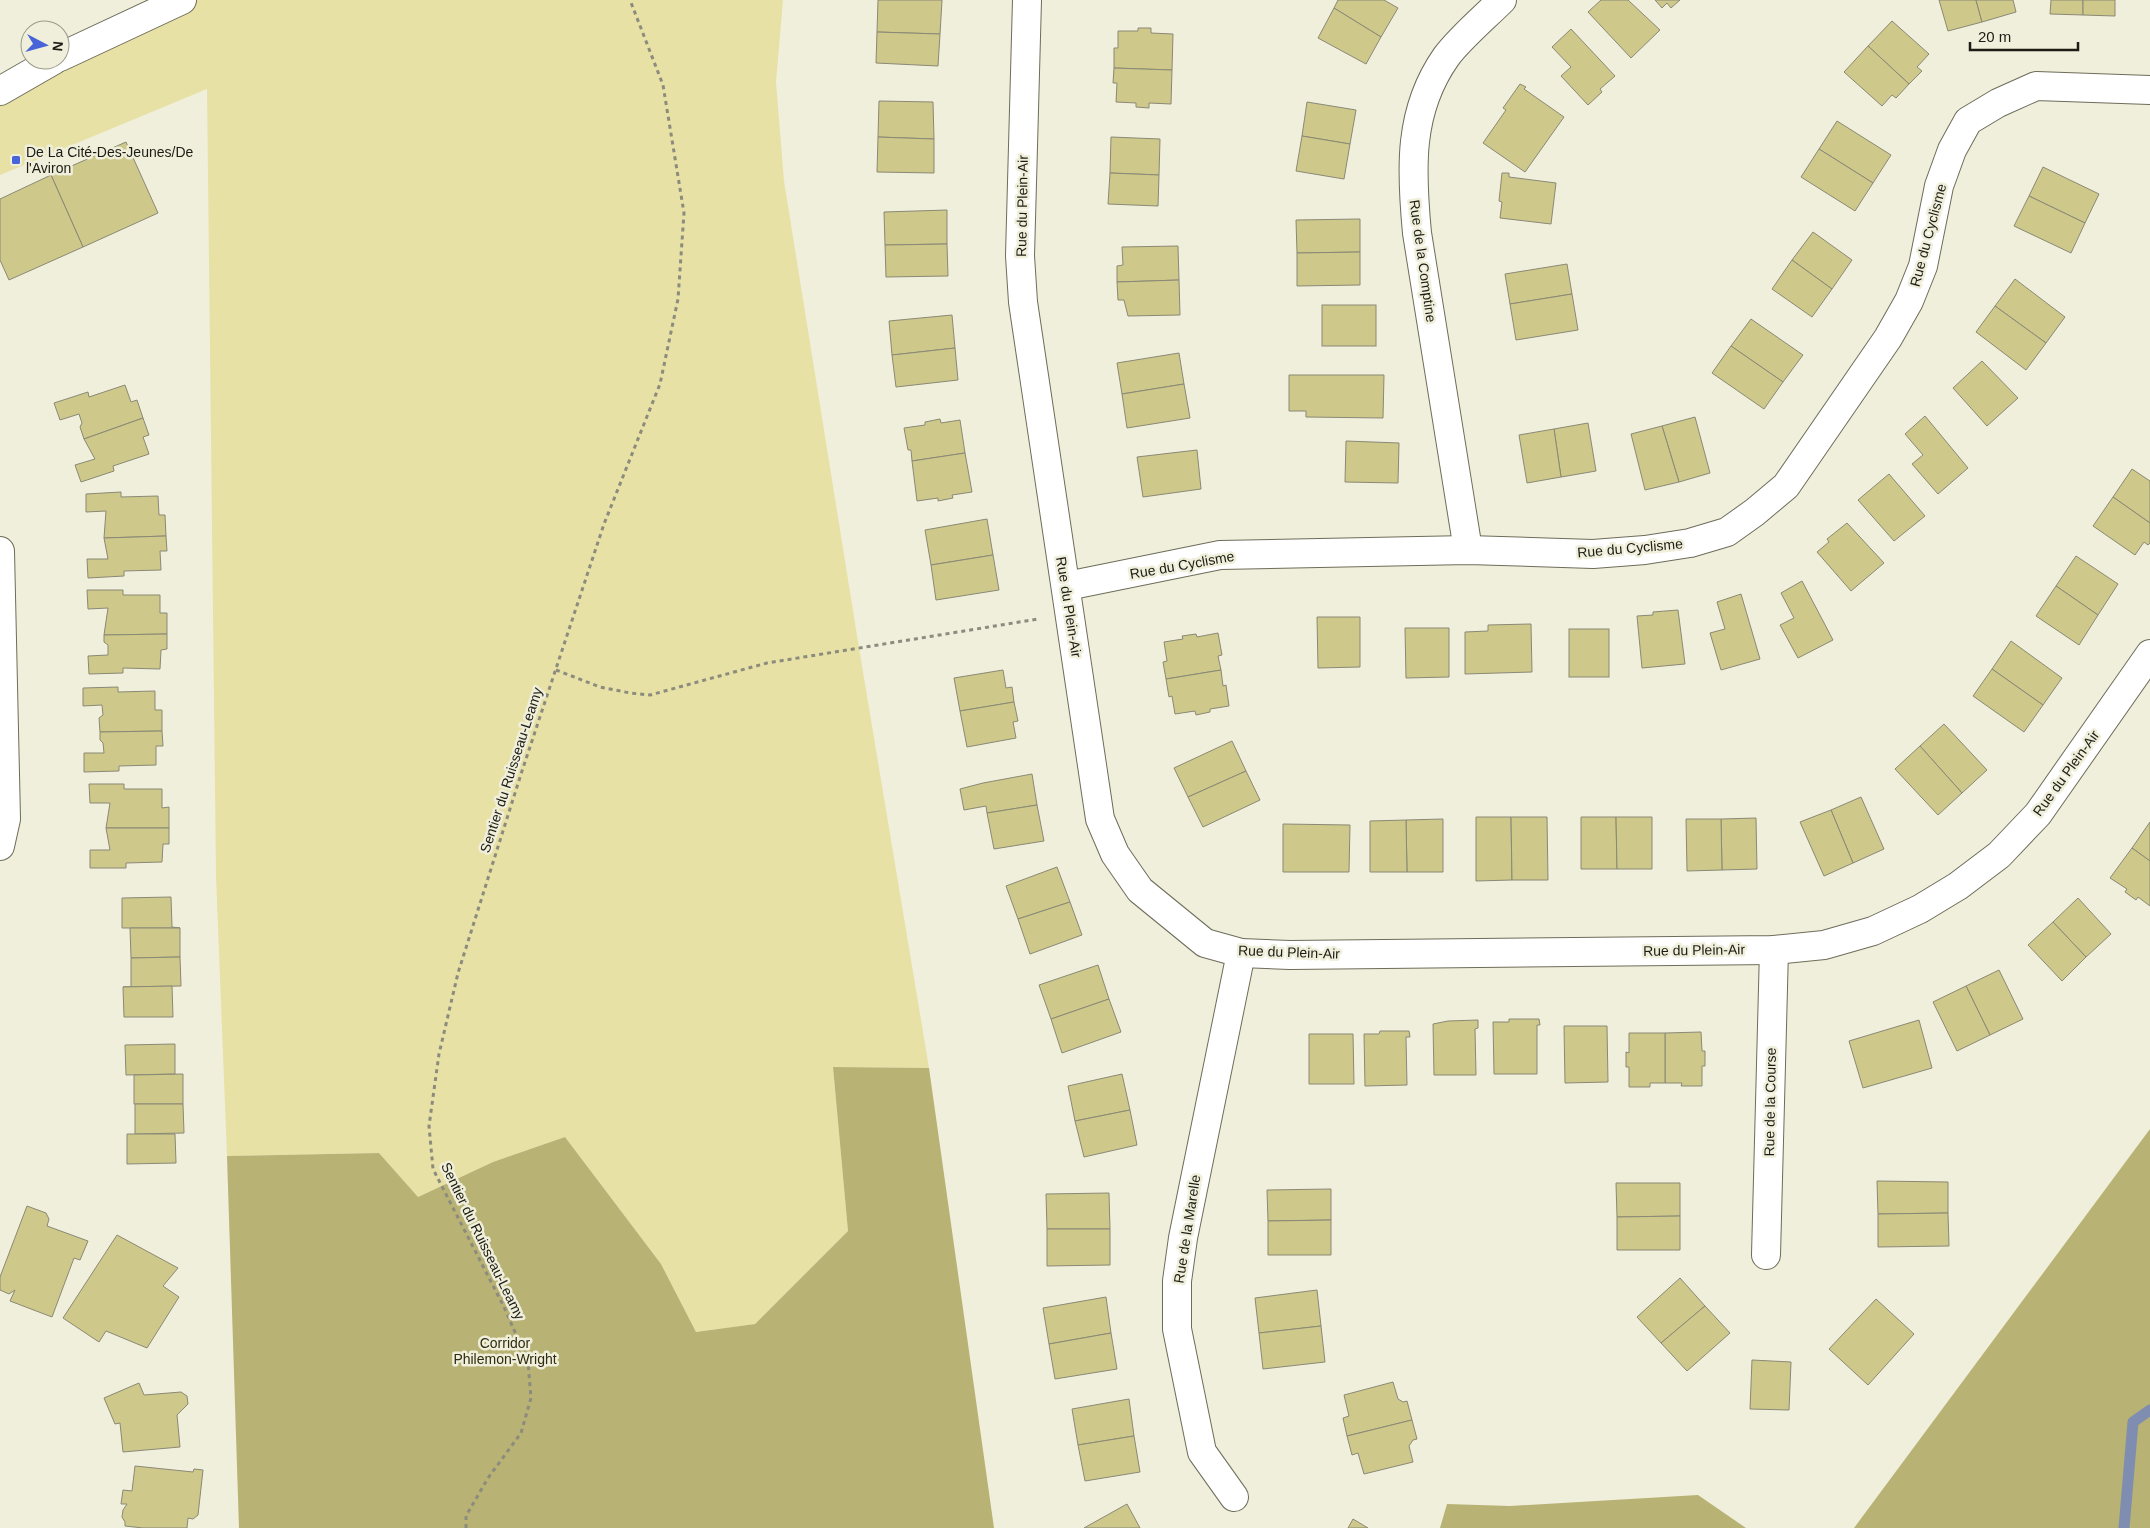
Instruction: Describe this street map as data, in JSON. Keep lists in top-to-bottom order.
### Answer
{
  "streets": {
    "street": [
      "Rue du Plein-Air",
      "Rue du Cyclisme",
      "Rue de la Comptine",
      "Rue de la Course",
      "Rue de la Marelle"
    ],
    "path": ["Sentier du Ruisseau-Leamy"]
  },
  "crossings": [
    ["Rue du Plein-Air", "Rue du Cyclisme"],
    ["Rue du Plein-Air", "Rue de la Course"],
    ["Rue du Plein-Air", "Rue de la Marelle"],
    ["Rue du Cyclisme", "Rue de la Comptine"]
  ],
  "parks": ["Corridor Philemon-Wright"],
  "places": {
    "transit": ["De La Cité-Des-Jeunes/De l'Aviron"]
  },
  "scale_bar": "20 m",
  "north": "right"
}
